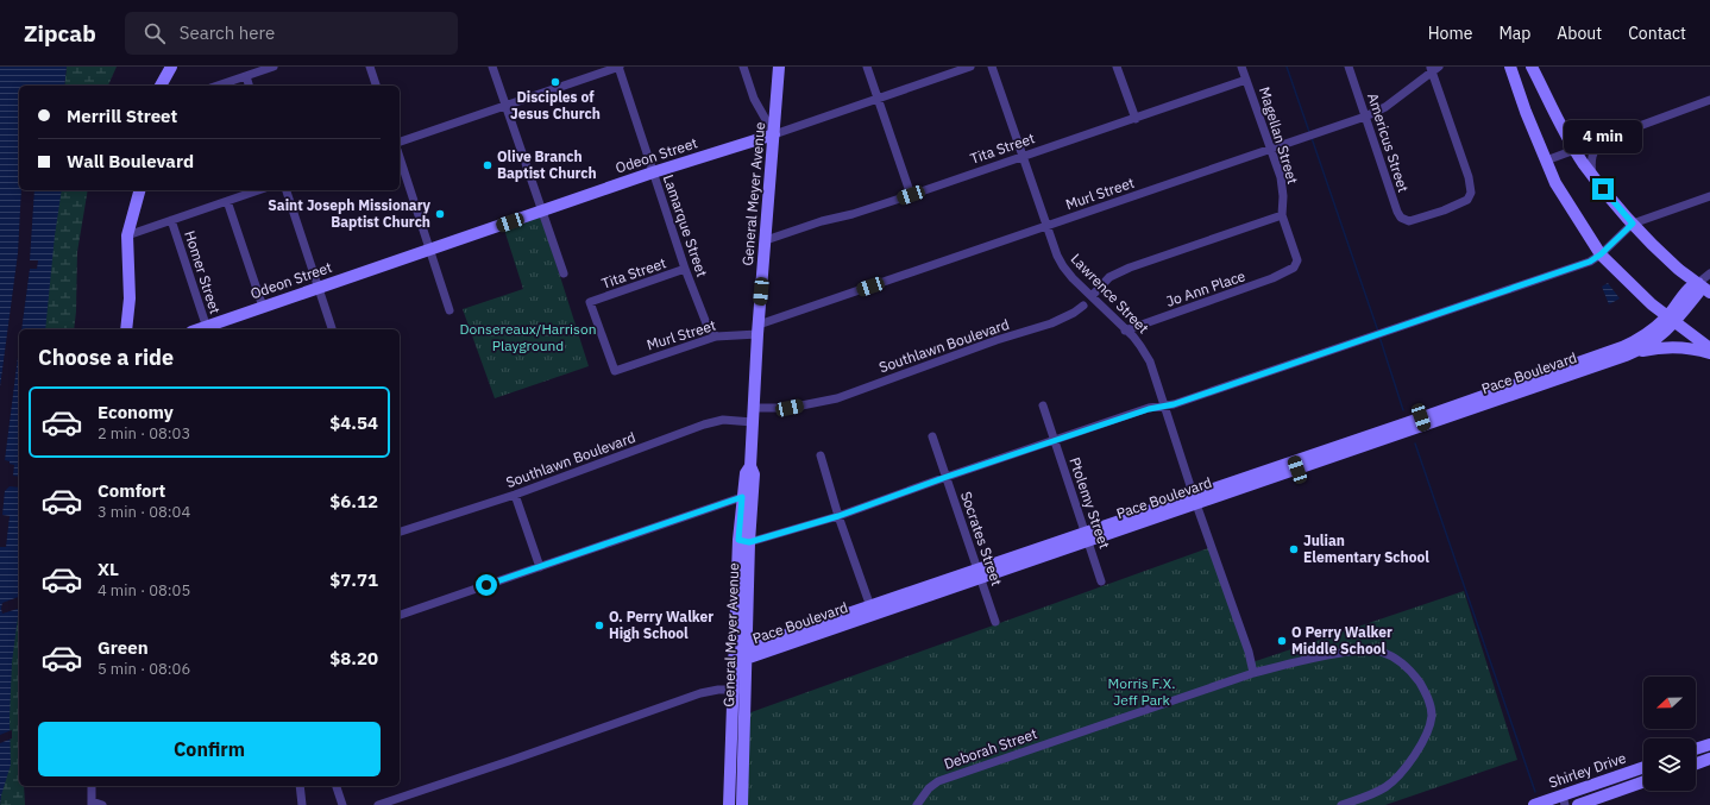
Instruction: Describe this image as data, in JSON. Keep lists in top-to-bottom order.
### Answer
{
  "streets": {
    "street": [
      "Magellan Street",
      "Americus Street",
      "Tita Street",
      "Odeon Street",
      "General Meyer Avenue",
      "Murl Street",
      "Lamarque Street",
      "Homer Street",
      "Jo Ann Place",
      "Lawrence Street",
      "Southlawn Boulevard",
      "Pace Boulevard",
      "Ptolemy Street",
      "Socrates Street",
      "Deborah Street",
      "Shirley Drive"
    ]
  },
  "crossings": [
    ["Magellan Street", "Tita Street"],
    ["Magellan Street", "Murl Street"],
    ["Magellan Street", "Jo Ann Place"],
    ["Americus Street", "Murl Street"],
    ["Tita Street", "General Meyer Avenue"],
    ["Tita Street", "Murl Street"],
    ["Tita Street", "Lamarque Street"],
    ["Tita Street", "Lawrence Street"],
    ["Odeon Street", "General Meyer Avenue"],
    ["Odeon Street", "Lamarque Street"],
    ["Odeon Street", "Homer Street"],
    ["General Meyer Avenue", "Murl Street"],
    ["General Meyer Avenue", "Southlawn Boulevard"],
    ["General Meyer Avenue", "Pace Boulevard"],
    ["Murl Street", "Lamarque Street"],
    ["Murl Street", "Lawrence Street"],
    ["Jo Ann Place", "Lawrence Street"],
    ["Lawrence Street", "Pace Boulevard"],
    ["Lawrence Street", "Deborah Street"],
    ["Pace Boulevard", "Ptolemy Street"],
    ["Pace Boulevard", "Socrates Street"]
  ],
  "parks": ["Donsereaux/Harrison Playground", "Morris F.X. Jeff Park"],
  "places": [
    "Disciples of Jesus Church",
    "Olive Branch Baptist Church",
    "Saint Joseph Missionary Baptist Church",
    "Julian Elementary School",
    "O. Perry Walker High School",
    "O Perry Walker Middle School"
  ],
  "north": "left",
  "page": {
    "header": "Zipcab",
    "search": "Search here",
    "nav": [
      "Home",
      "Map",
      "About",
      "Contact"
    ],
    "banner": ["Merrill Street", "Wall Boulevard"],
    "bubble": "4 min",
    "heading": "Choose a ride",
    "list": [
      {
        "name": "Economy",
        "note": "2 min · 08:03",
        "value": "$4.54"
      },
      {
        "name": "Comfort",
        "note": "3 min · 08:04",
        "value": "$6.12"
      },
      {
        "name": "XL",
        "note": "4 min · 08:05",
        "value": "$7.71"
      },
      {
        "name": "Green",
        "note": "5 min · 08:06",
        "value": "$8.20"
      }
    ],
    "buttons": "Confirm"
  }
}
